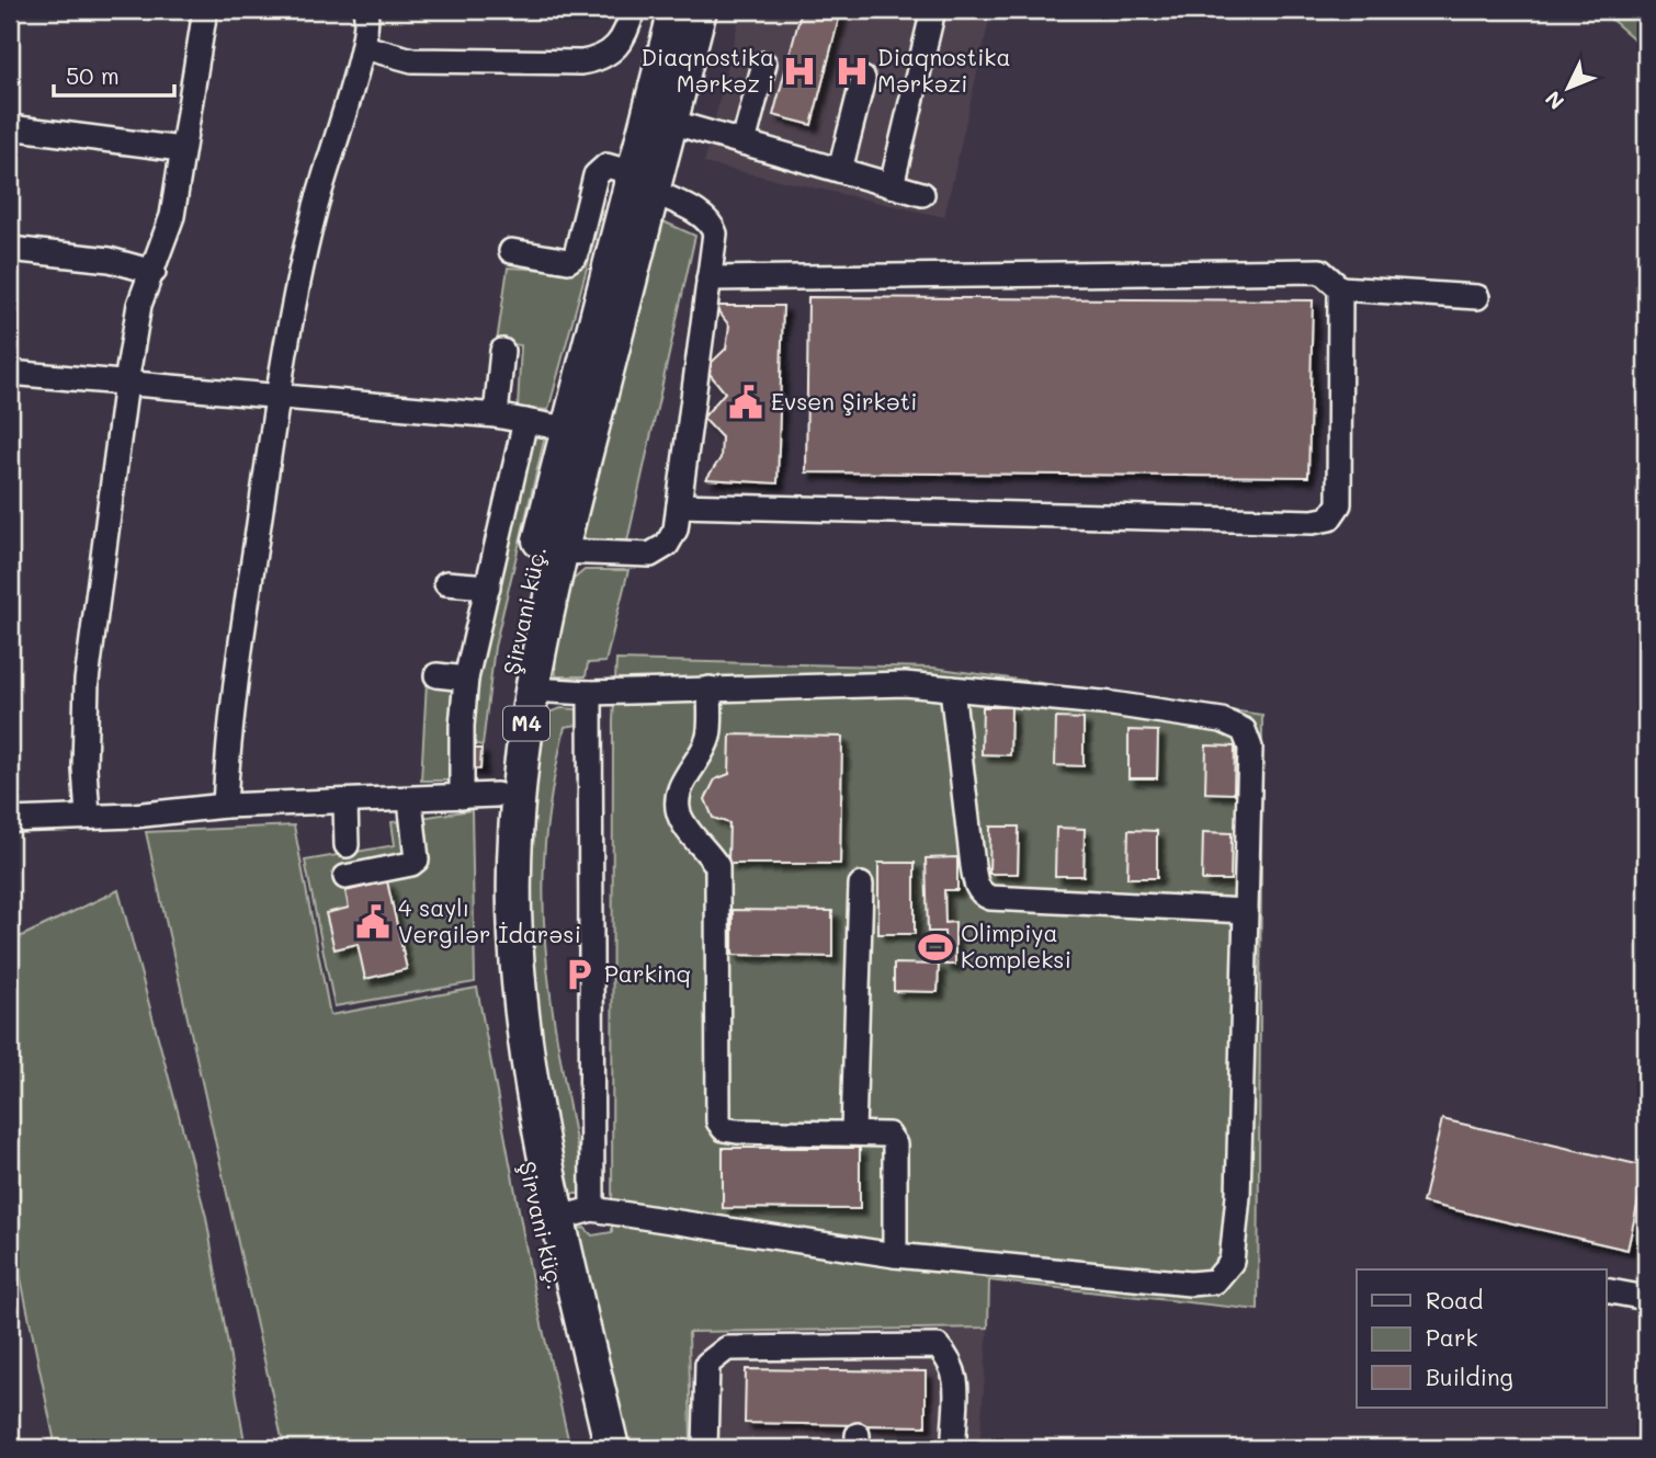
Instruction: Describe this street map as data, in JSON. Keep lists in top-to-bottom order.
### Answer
{
  "streets": {
    "highway": ["Şirvani küç.", "M4"]
  },
  "crossings": [
    ["Şirvani küç.", "M4"]
  ],
  "places": {
    "hospital": ["Diaqnostika Mərkəz i", "Diaqnostika Mərkəzi"],
    "public building": ["Evsen Şirkəti", "4 saylı Vergilər İdarəsi"],
    "sports": ["Olimpiya Kompleksi"],
    "parking": ["Parkinq"]
  },
  "legend": ["Road", "Park", "Building"],
  "scale_bar": "50 m",
  "north": "bottom left"
}
